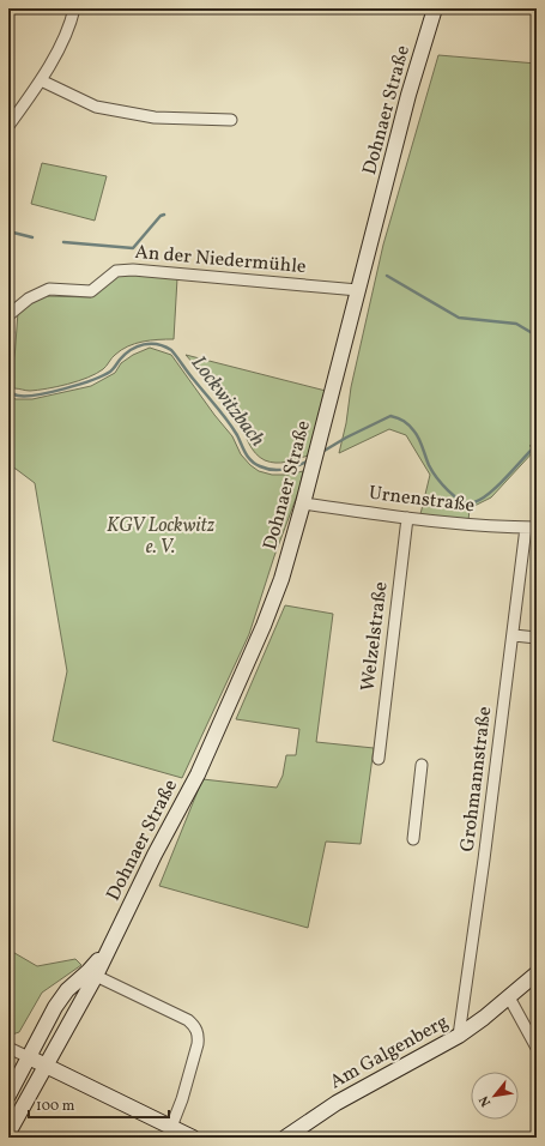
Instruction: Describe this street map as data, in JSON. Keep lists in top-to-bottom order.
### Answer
{
  "streets": {
    "main road": ["Dohnaer Straße", "Am Galgenberg"],
    "street": [
      "An der Niedermühle",
      "Urnenstraße",
      "Welzelstraße",
      "Grohmannstraße"
    ]
  },
  "crossings": [
    ["Dohnaer Straße", "An der Niedermühle"],
    ["Dohnaer Straße", "Urnenstraße"],
    ["Urnenstraße", "Welzelstraße"],
    ["Urnenstraße", "Grohmannstraße"],
    ["Grohmannstraße", "Am Galgenberg"]
  ],
  "water": ["Lockwitzbach"],
  "parks": ["KGV Lockwitz e. V."],
  "scale_bar": "100 m",
  "north": "bottom left"
}
